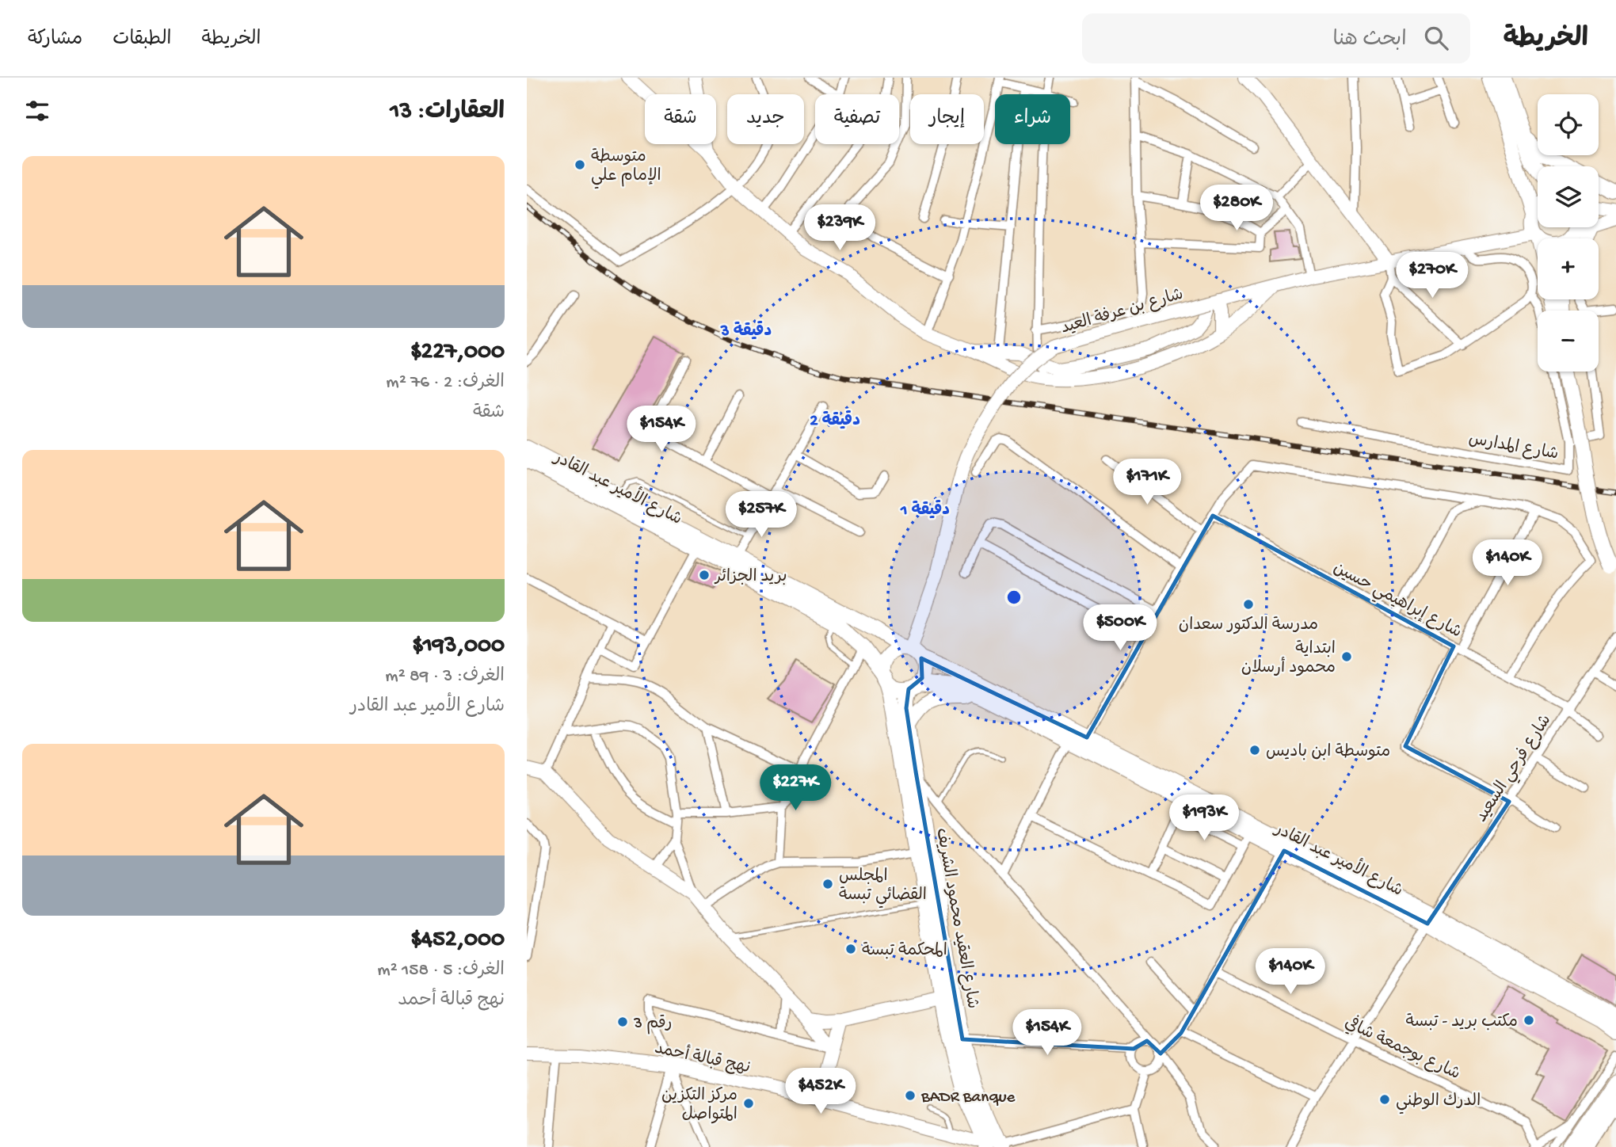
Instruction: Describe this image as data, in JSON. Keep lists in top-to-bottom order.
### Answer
{
  "streets": {
    "main road": ["شارع الأمير عبد القادر", "شارع العقيد محمود الشريف"],
    "street": [
      "شارع بن عرفة العيد",
      "شارع المدارس",
      "شارع إبراهيمي حسين",
      "شارع فرحي السعيد",
      "شارع بوجمعة شافي",
      "نهج قبالة أحمد"
    ]
  },
  "crossings": [
    ["شارع بن عرفة العيد", "شارع الأمير عبد القادر"],
    ["شارع بن عرفة العيد", "شارع العقيد محمود الشريف"],
    ["شارع الأمير عبد القادر", "شارع فرحي السعيد"],
    ["شارع الأمير عبد القادر", "شارع العقيد محمود الشريف"],
    ["شارع إبراهيمي حسين", "شارع فرحي السعيد"],
    ["شارع فرحي السعيد", "شارع بوجمعة شافي"],
    ["شارع العقيد محمود الشريف", "نهج قبالة أحمد"]
  ],
  "places": [
    "متوسطة الإمام علي",
    "بريد الجزائر",
    "مدرسة الدكتور سعدان",
    "ابتداية محمود أرسلان",
    "متوسطة ابن باديس",
    "المجلس القضائي تبسة",
    "المحكمة تبسة",
    "مكتب بريد - تبسة",
    "رقم 3",
    "BADR Banque",
    "الدرك الوطني",
    "مركز التكزين المتواصل"
  ],
  "page": {
    "header": "الخريطة",
    "search": "ابحث هنا",
    "nav": ["الخريطة", "الطبقات", "مشاركة"],
    "heading": "العقارات: 13",
    "map_buttons": ["+", "−"],
    "chip": [
      "شراء",
      "إيجار",
      "تصفية",
      "جديد",
      "شقة"
    ],
    "list": [
      {
        "name": "$227,000",
        "note": "الغرف: 2 · 76 m² · شقة"
      },
      {
        "name": "$193,000",
        "note": "الغرف: 3 · 89 m² · شارع الأمير عبد القادر"
      },
      {
        "name": "$452,000",
        "note": "الغرف: 5 · 158 m² · نهج قبالة أحمد"
      }
    ],
    "price": [
      "$280K",
      "$239K",
      "$270K",
      "$154K",
      "$171K",
      "$257K",
      "$140K",
      "$500K",
      "$227K",
      "$193K",
      "$140K",
      "$154K",
      "$452K"
    ]
  },
  "rings": ["3 دقيقة", "2 دقيقة", "1 دقيقة"]
}
